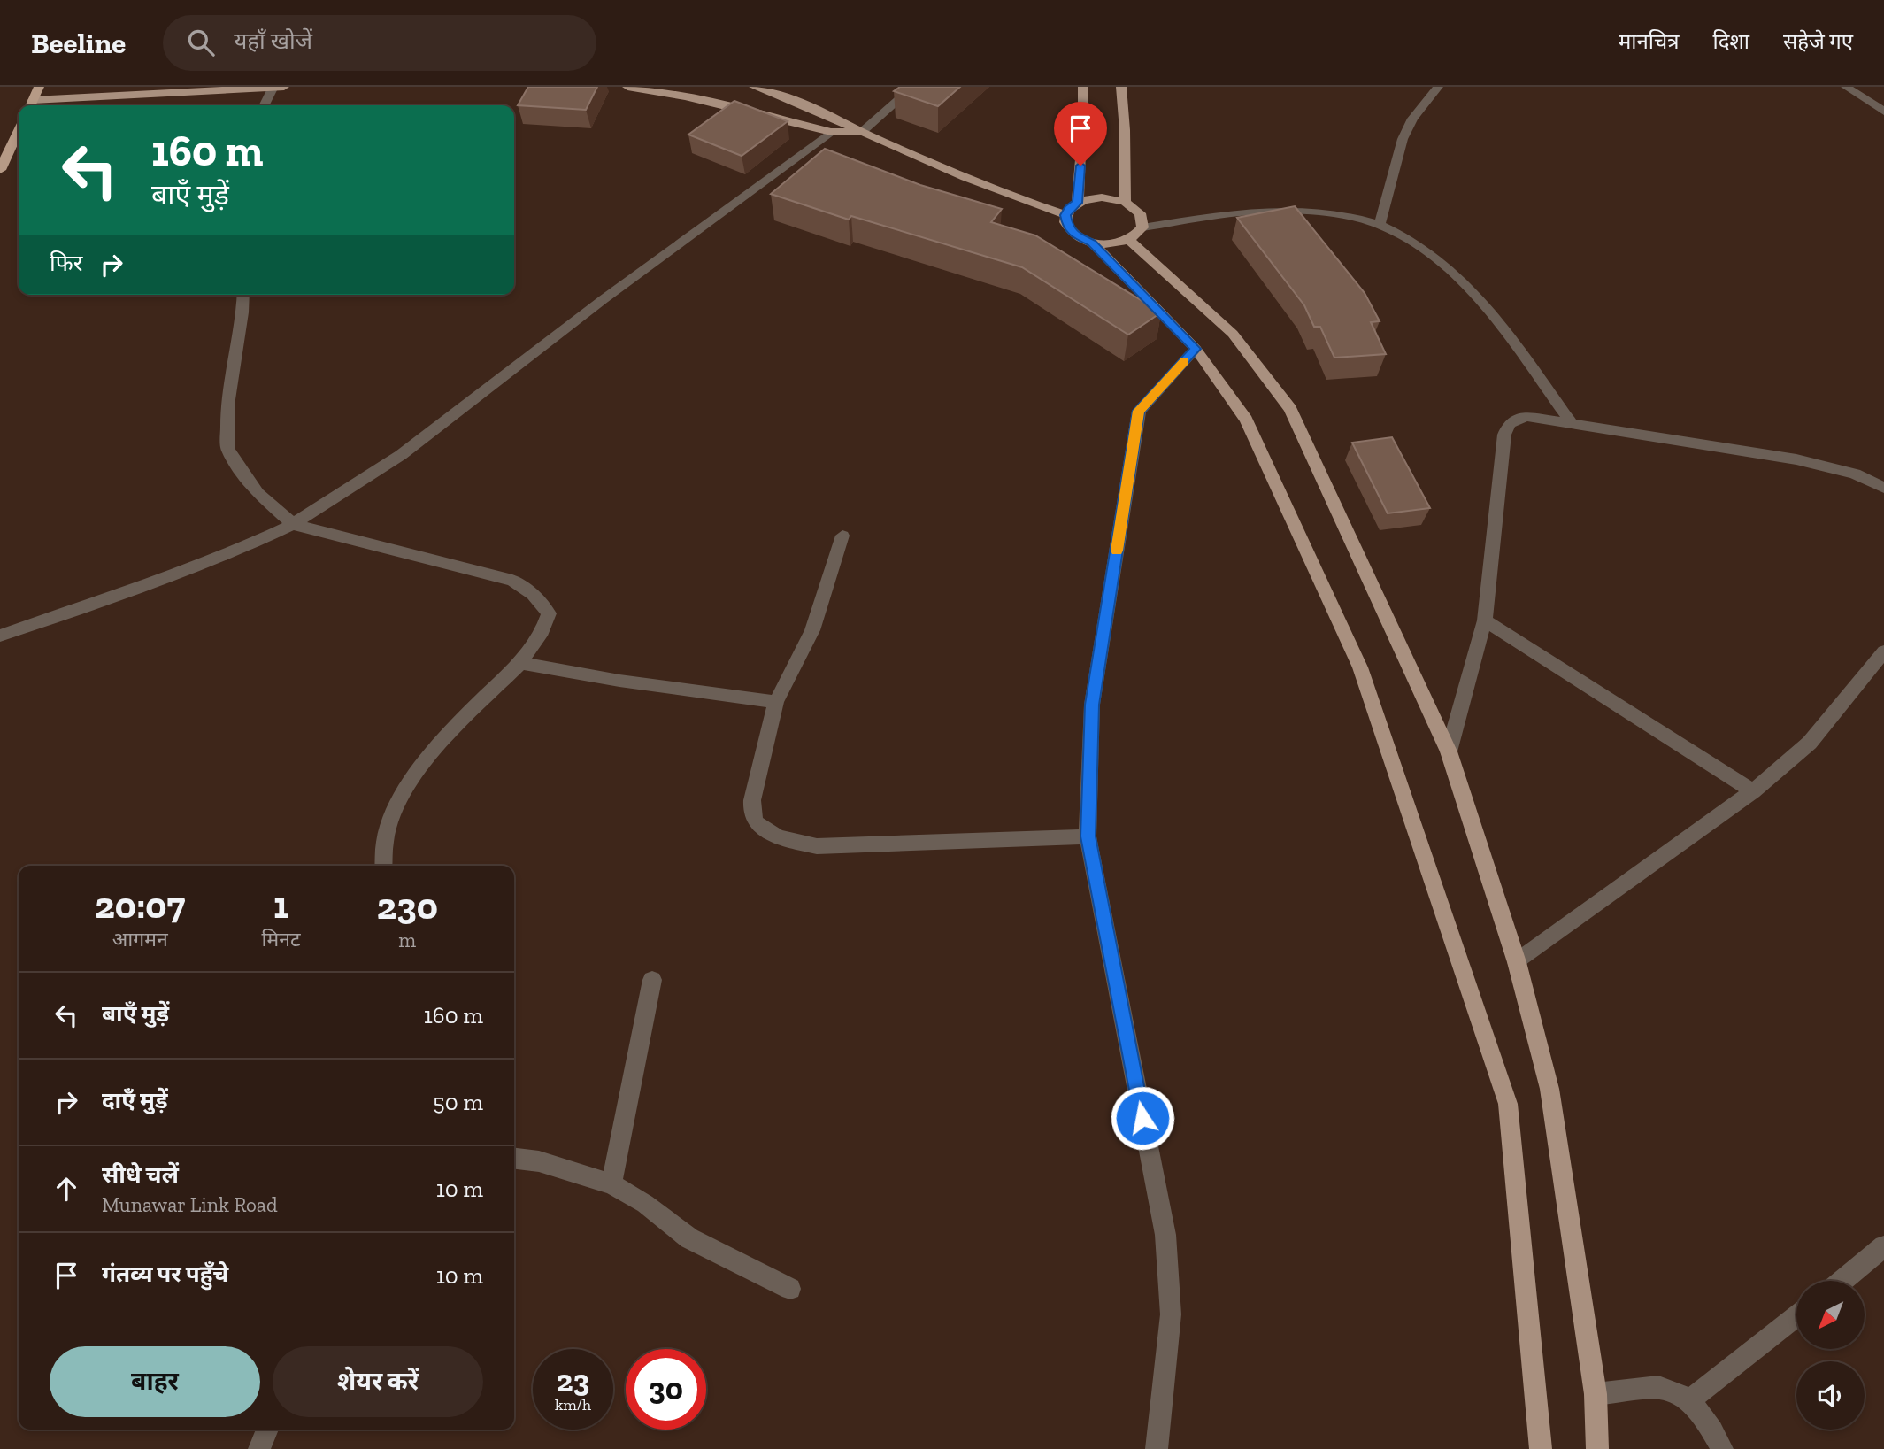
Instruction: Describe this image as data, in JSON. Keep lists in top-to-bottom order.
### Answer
{
  "north": "bottom left",
  "page": {
    "header": "Beeline",
    "search": "यहाँ खोजें",
    "nav": ["मानचित्र", "दिशा", "सहेजे गए"],
    "turn": ["160 m", "बाएँ मुड़ें"],
    "then": "फिर",
    "eta": [
      "20:07",
      "आगमन",
      "1",
      "मिनट",
      "230",
      "m"
    ],
    "list": [
      {
        "name": "बाएँ मुड़ें",
        "value": "160 m"
      },
      {
        "name": "दाएँ मुड़ें",
        "value": "50 m"
      },
      {
        "name": "सीधे चलें",
        "note": "Munawar Link Road",
        "value": "10 m"
      },
      {
        "name": "गंतव्य पर पहुँचे",
        "value": "10 m"
      }
    ],
    "buttons": ["बाहर", "शेयर करें"],
    "speed": "23 km/h",
    "limit": "30"
  }
}
